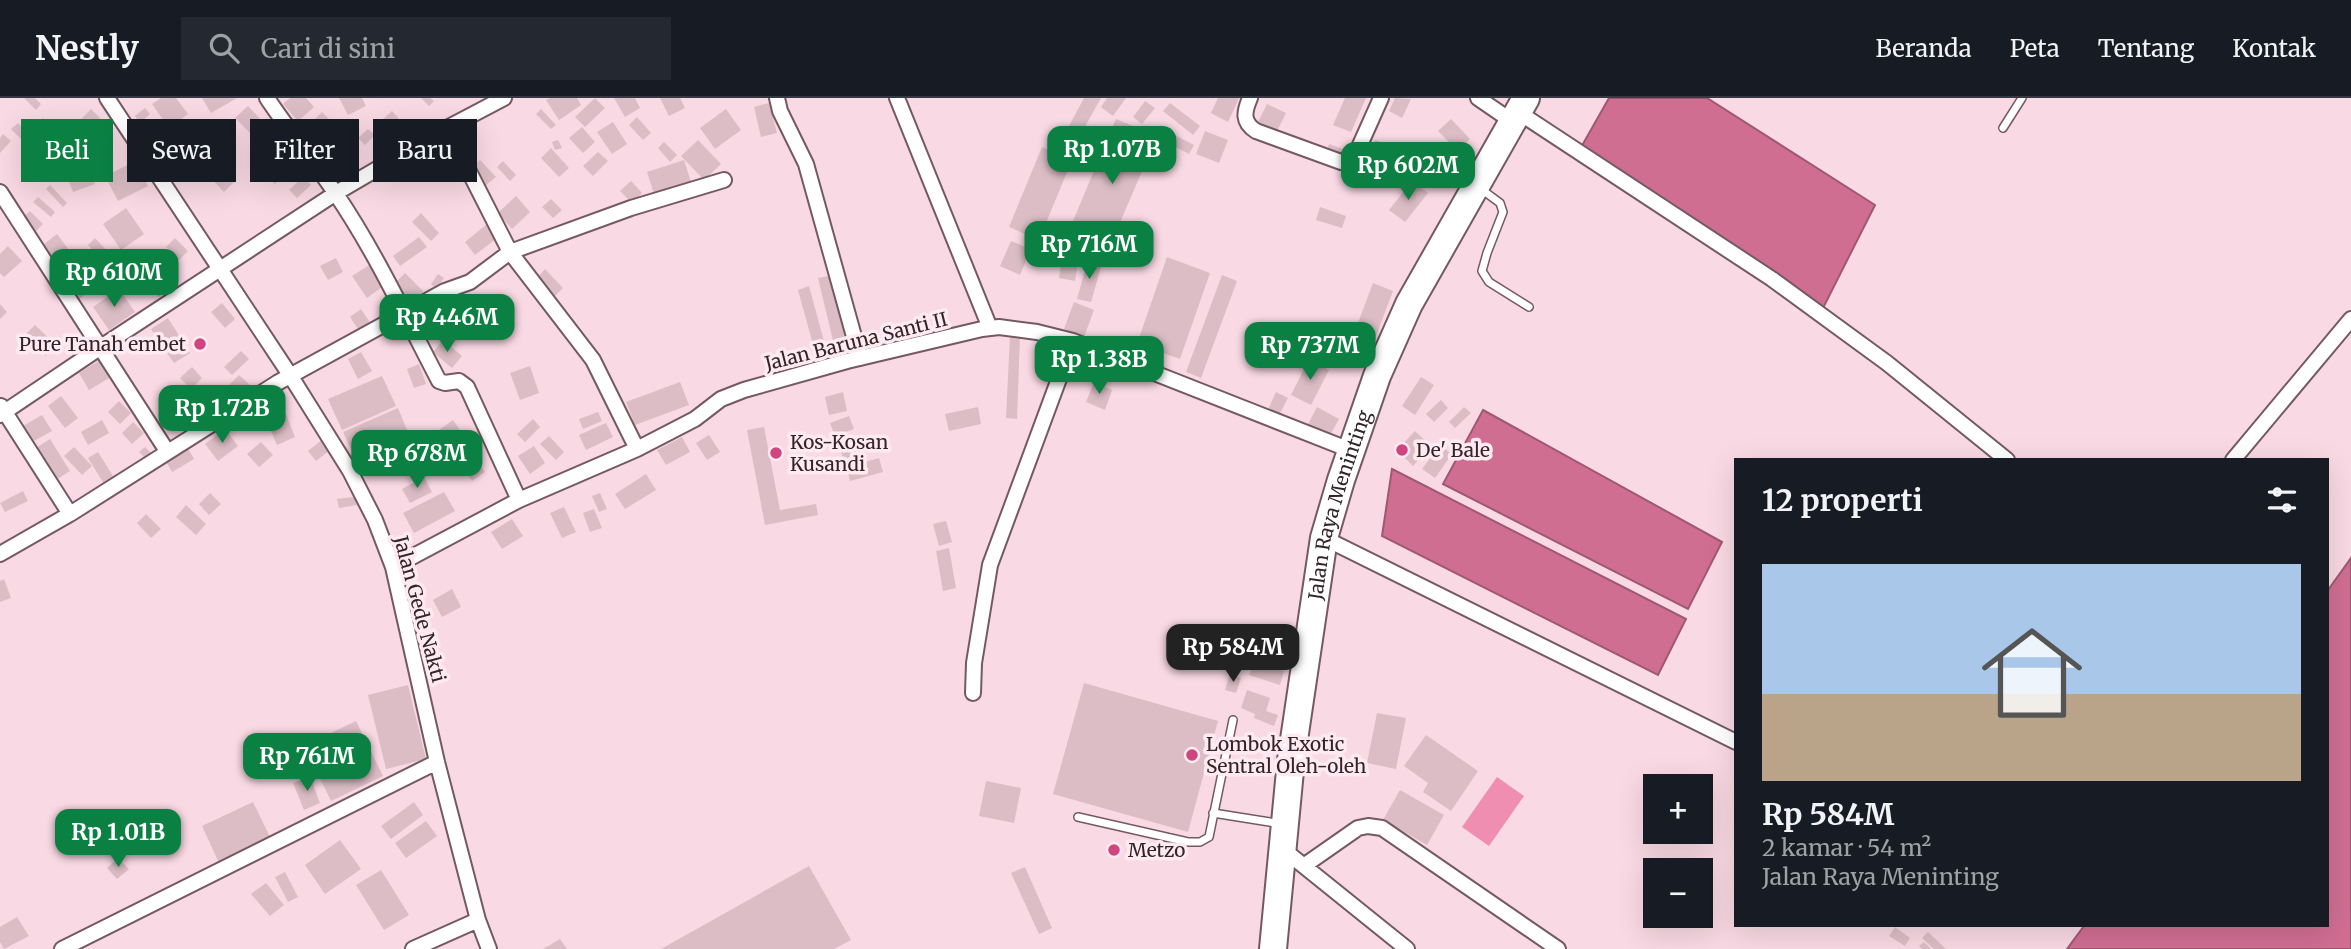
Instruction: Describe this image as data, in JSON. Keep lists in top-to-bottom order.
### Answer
{
  "streets": {
    "highway": ["Jalan Raya Meninting"],
    "street": ["Jalan Baruna Santi II", "Jalan Gede Nakti"]
  },
  "crossings": [
    ["Jalan Baruna Santi II", "Jalan Raya Meninting"],
    ["Jalan Baruna Santi II", "Jalan Gede Nakti"]
  ],
  "places": [
    "Pure Tanah embet",
    "De' Bale",
    "Kos-Kosan Kusandi",
    "Lombok Exotic Sentral Oleh-oleh",
    "Metzo"
  ],
  "page": {
    "header": "Nestly",
    "search": "Cari di sini",
    "nav": [
      "Beranda",
      "Peta",
      "Tentang",
      "Kontak"
    ],
    "chip": [
      "Beli",
      "Sewa",
      "Filter",
      "Baru"
    ],
    "price": [
      "Rp 1.07B",
      "Rp 602M",
      "Rp 716M",
      "Rp 610M",
      "Rp 446M",
      "Rp 737M",
      "Rp 1.38B",
      "Rp 1.72B",
      "Rp 678M",
      "Rp 584M",
      "Rp 761M",
      "Rp 1.01B"
    ],
    "heading": "12 properti",
    "list": [
      {
        "name": "Rp 584M",
        "note": "2 kamar · 54 m² · Jalan Raya Meninting"
      }
    ],
    "map_buttons": ["+", "−"]
  }
}
